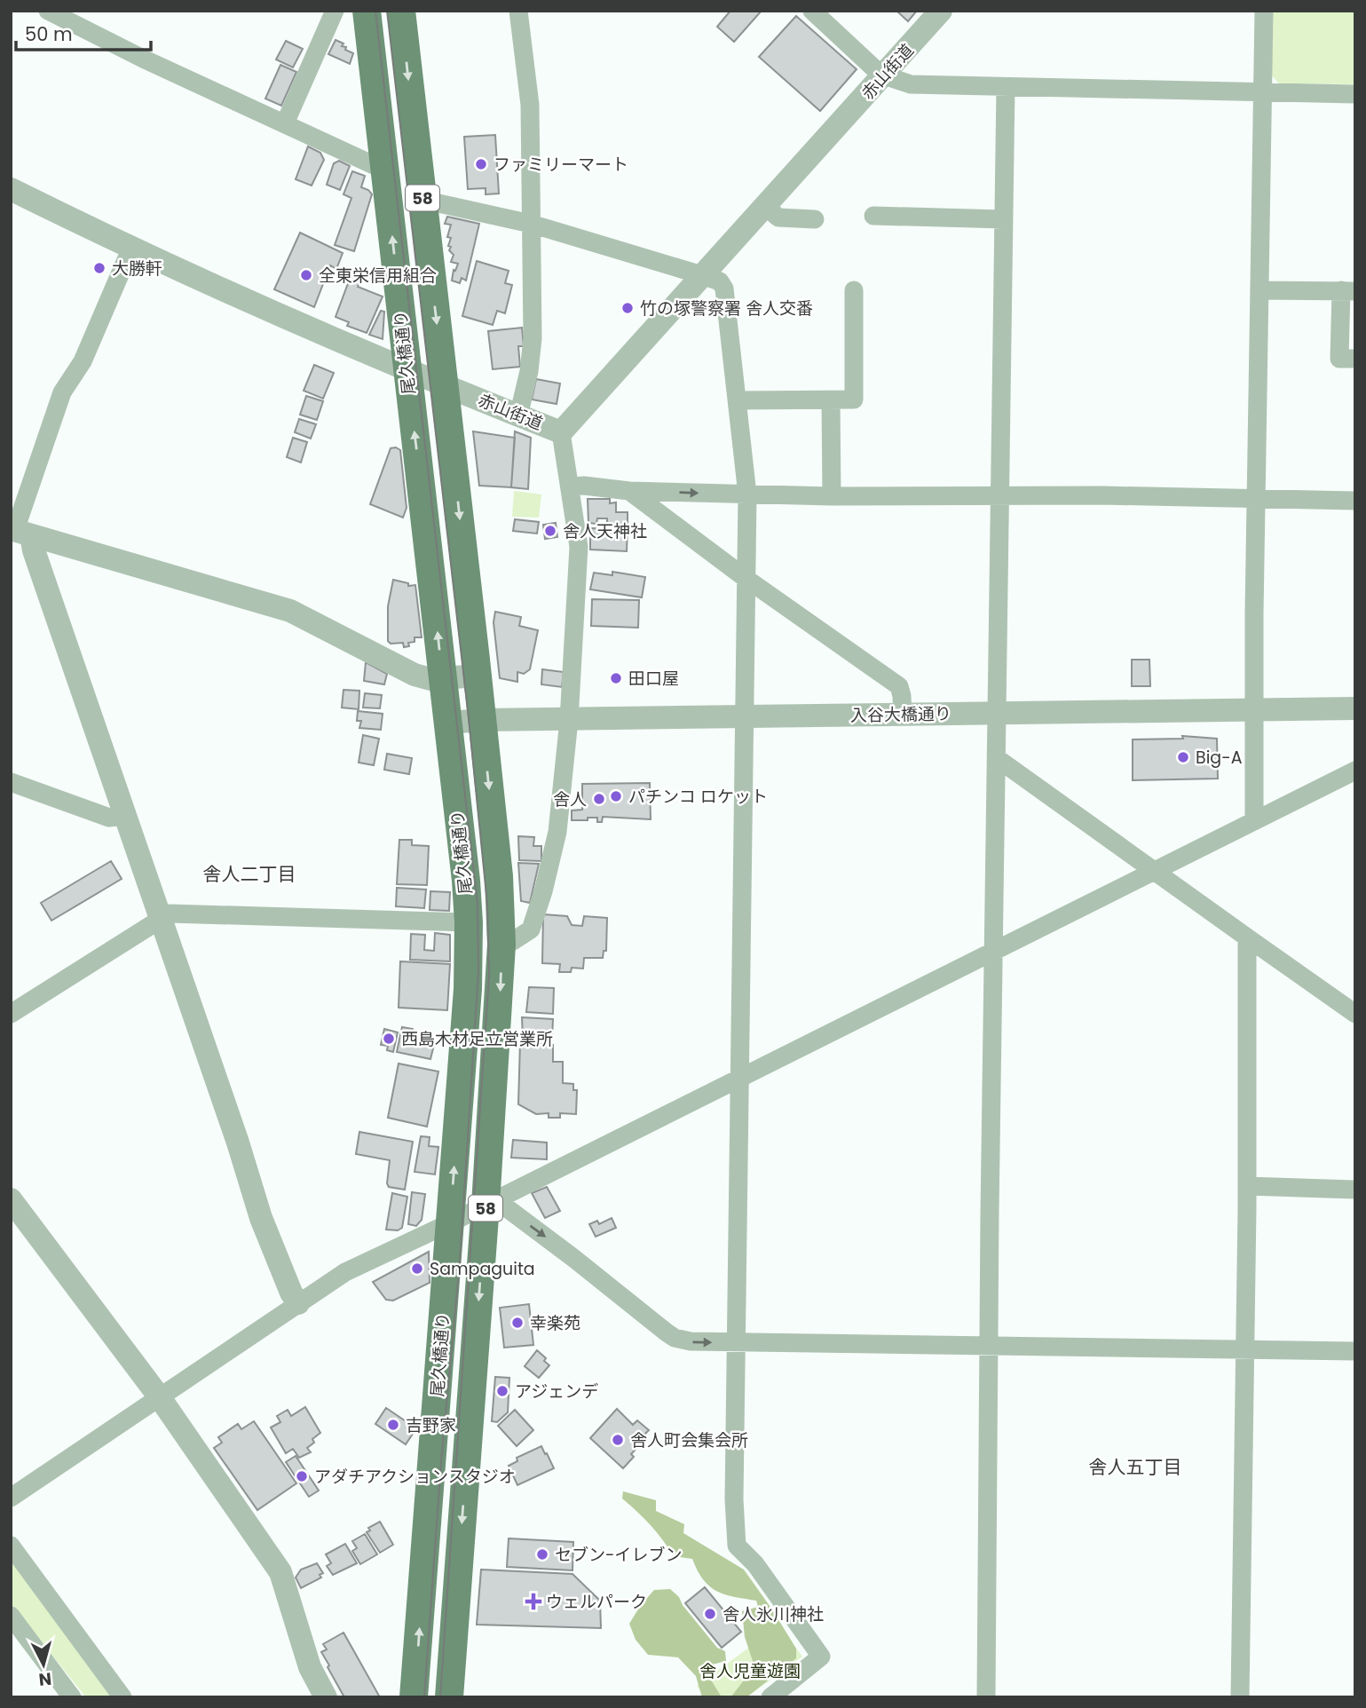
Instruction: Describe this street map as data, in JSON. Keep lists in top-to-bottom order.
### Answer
{
  "streets": {
    "main road": ["58", "尾久橋通り"],
    "street": ["赤山街道", "入谷大橋通り"]
  },
  "crossings": [
    ["赤山街道", "尾久橋通り"],
    ["尾久橋通り", "入谷大橋通り"]
  ],
  "districts": ["舎人二丁目", "舎人五丁目"],
  "parks": ["舎人児童遊園"],
  "places": {
    "other": [
      "ファミリーマート",
      "大勝軒",
      "全東栄信用組合",
      "竹の塚警察署 舎人交番",
      "舎人天神社",
      "田口屋",
      "Big-A",
      "パチンコ ロケット",
      "舎人",
      "西島木材足立営業所",
      "Sampaguita",
      "幸楽苑",
      "アジェンデ",
      "吉野家",
      "舎人町会集会所",
      "アダチアクションスタジオ",
      "セブン-イレブン",
      "舎人氷川神社"
    ],
    "health": ["ウェルパーク"]
  },
  "scale_bar": "50 m",
  "north": "bottom"
}
